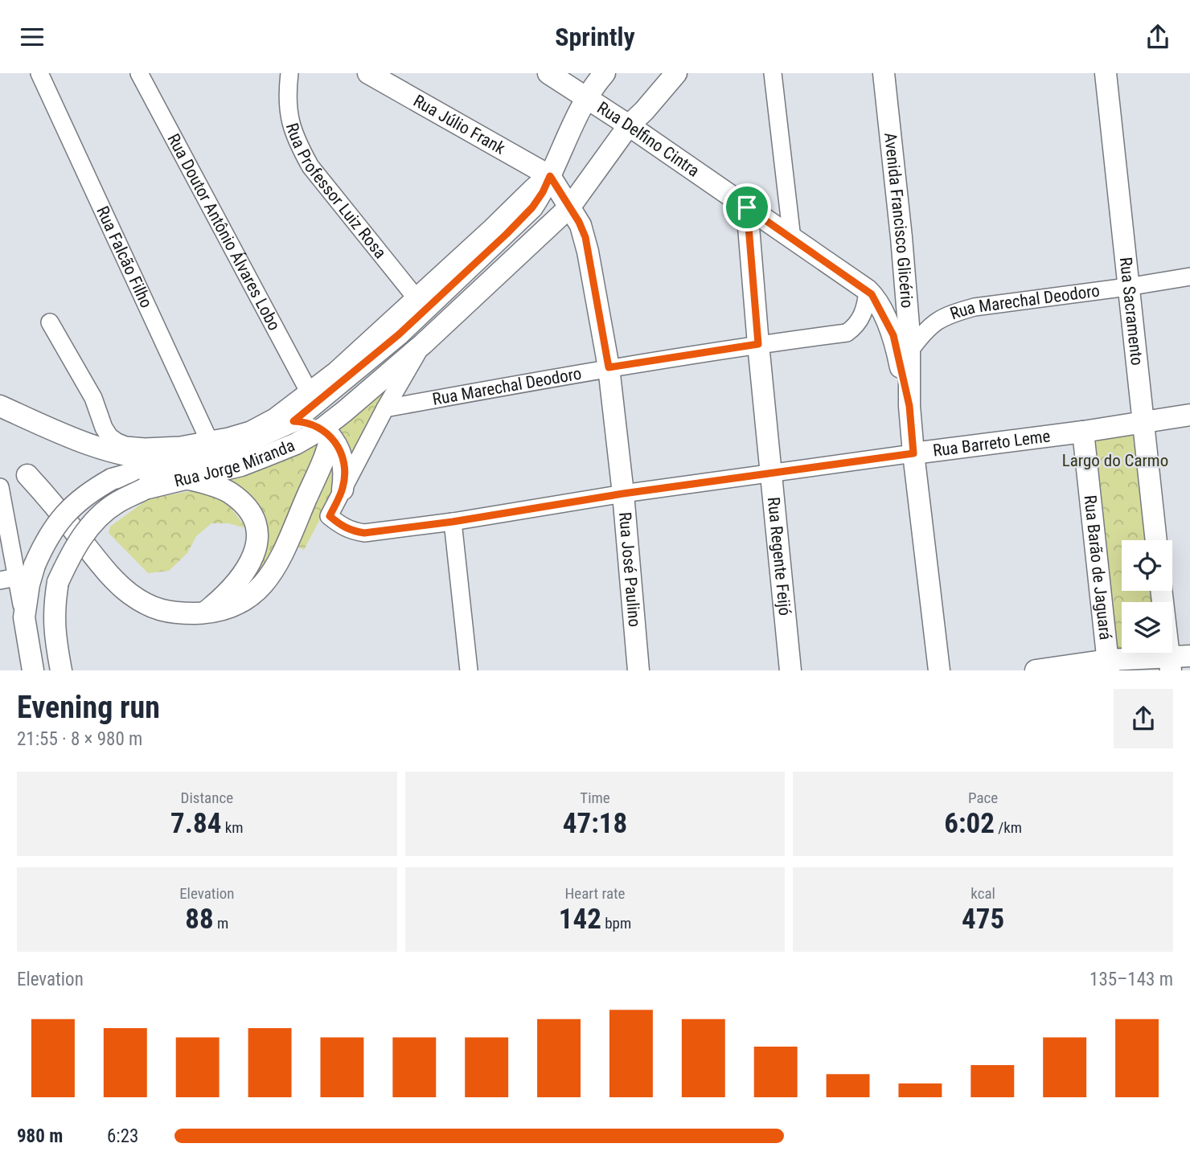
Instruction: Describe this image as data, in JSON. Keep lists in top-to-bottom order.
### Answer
{
  "streets": {
    "main road": [
      "Rua Júlio Frank",
      "Rua Delfino Cintra",
      "Avenida Francisco Glicério",
      "Rua Sacramento",
      "Rua Barreto Leme",
      "Rua Jorge Miranda",
      "Rua Regente Feijó",
      "Rua Barão de Jaguará",
      "Rua José Paulino"
    ],
    "street": [
      "Rua Professor Luiz Rosa",
      "Rua Doutor Antônio Álvares Lobo",
      "Rua Falcão Filho",
      "Rua Marechal Deodoro"
    ]
  },
  "crossings": [
    ["Rua Júlio Frank", "Rua Jorge Miranda"],
    ["Rua Júlio Frank", "Rua José Paulino"],
    ["Rua Delfino Cintra", "Avenida Francisco Glicério"],
    ["Rua Delfino Cintra", "Rua Marechal Deodoro"],
    ["Rua Delfino Cintra", "Rua Jorge Miranda"],
    ["Rua Delfino Cintra", "Rua Regente Feijó"],
    ["Rua Professor Luiz Rosa", "Rua Jorge Miranda"],
    ["Avenida Francisco Glicério", "Rua Marechal Deodoro"],
    ["Avenida Francisco Glicério", "Rua Barreto Leme"],
    ["Rua Doutor Antônio Álvares Lobo", "Rua Jorge Miranda"],
    ["Rua Falcão Filho", "Rua Jorge Miranda"],
    ["Rua Marechal Deodoro", "Rua Sacramento"],
    ["Rua Marechal Deodoro", "Rua Jorge Miranda"],
    ["Rua Marechal Deodoro", "Rua Regente Feijó"],
    ["Rua Marechal Deodoro", "Rua José Paulino"],
    ["Rua Sacramento", "Rua Barreto Leme"],
    ["Rua Barreto Leme", "Rua Jorge Miranda"],
    ["Rua Barreto Leme", "Rua Regente Feijó"],
    ["Rua Barreto Leme", "Rua Barão de Jaguará"],
    ["Rua Barreto Leme", "Rua José Paulino"],
    ["Rua Jorge Miranda", "Rua José Paulino"]
  ],
  "parks": ["Largo do Carmo"],
  "page": {
    "header": "Sprintly",
    "heading": ["Evening run", "21:55 · 8 × 980 m"],
    "stats": [
      ["Distance", "7.84 km"],
      ["Time", "47:18"],
      ["Pace", "6:02 /km"],
      ["Elevation", "88 m"],
      ["Heart rate", "142 bpm"],
      ["kcal", "475"]
    ],
    "chart": ["Elevation", "135–143 m"],
    "list": [
      {
        "name": "980 m",
        "note": "6:23"
      }
    ]
  }
}
